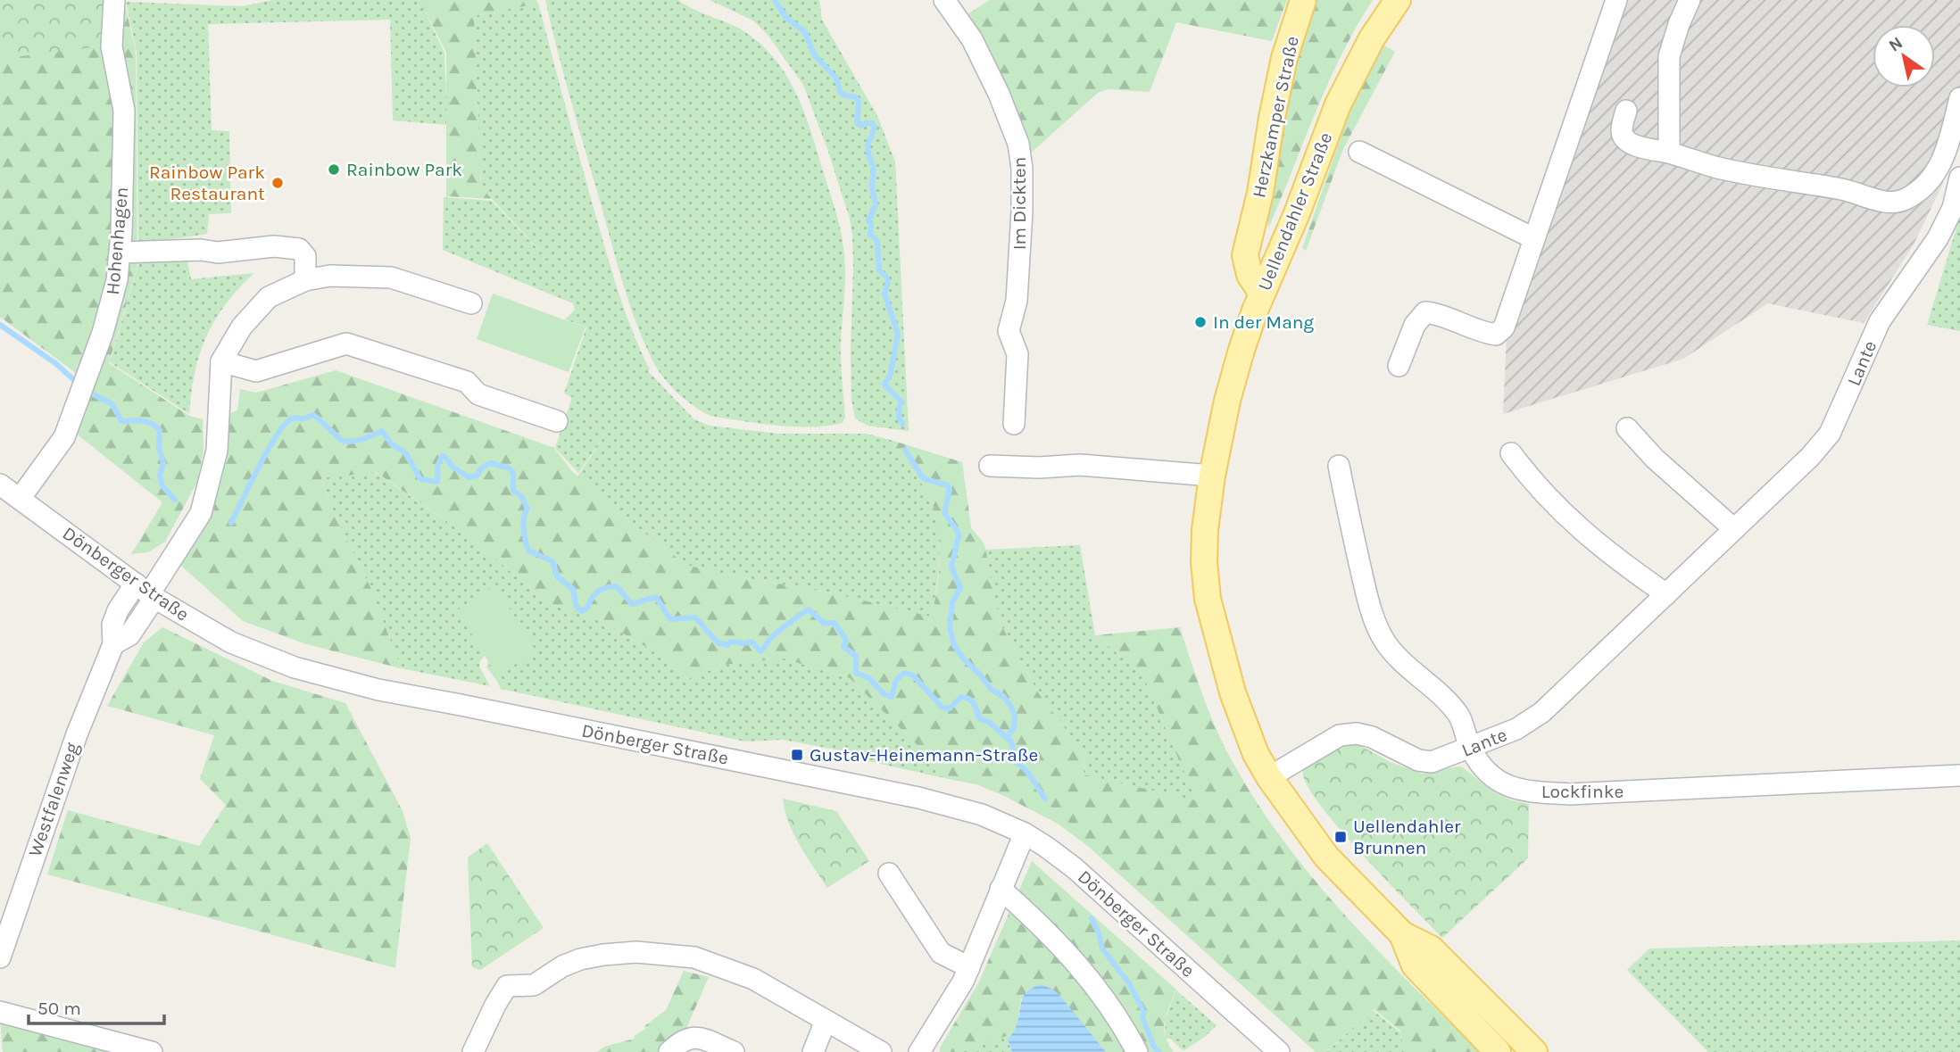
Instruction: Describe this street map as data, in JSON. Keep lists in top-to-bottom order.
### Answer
{
  "streets": {
    "main road": ["Herzkamper Straße", "Uellendahler Straße"],
    "street": [
      "Im Dickten",
      "Hohenhagen",
      "Lante",
      "Dönberger Straße",
      "Lockfinke",
      "Westfalenweg"
    ]
  },
  "crossings": [
    ["Herzkamper Straße", "Uellendahler Straße"],
    ["Uellendahler Straße", "Lante"],
    ["Hohenhagen", "Dönberger Straße"],
    ["Lante", "Lockfinke"],
    ["Dönberger Straße", "Westfalenweg"]
  ],
  "places": {
    "other": ["Rainbow Park", "Rainbow Park Restaurant", "In der Mang"],
    "transit": ["Gustav-Heinemann-Straße", "Uellendahler Brunnen"]
  },
  "scale_bar": "50 m",
  "north": "top left"
}
